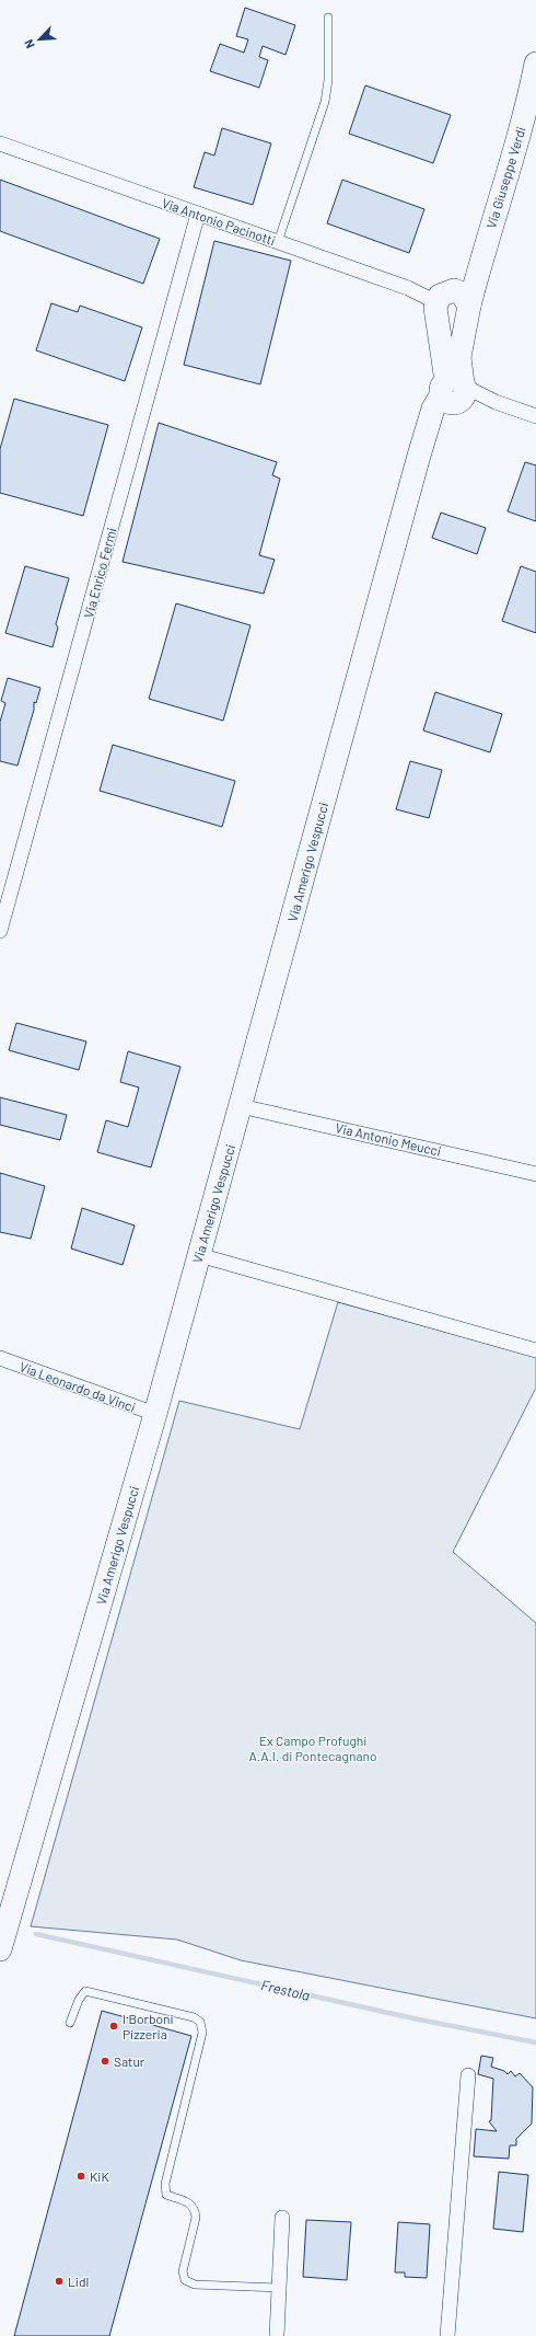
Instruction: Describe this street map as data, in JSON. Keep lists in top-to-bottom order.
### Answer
{
  "streets": {
    "main road": ["Via Giuseppe Verdi", "Via Amerigo Vespucci"],
    "street": [
      "Via Antonio Pacinotti",
      "Via Enrico Fermi",
      "Via Antonio Meucci",
      "Via Leonardo da Vinci"
    ]
  },
  "crossings": [
    ["Via Giuseppe Verdi", "Via Antonio Pacinotti"],
    ["Via Giuseppe Verdi", "Via Amerigo Vespucci"],
    ["Via Antonio Pacinotti", "Via Enrico Fermi"],
    ["Via Amerigo Vespucci", "Via Antonio Meucci"],
    ["Via Amerigo Vespucci", "Via Leonardo da Vinci"]
  ],
  "water": ["Frestola"],
  "parks": ["Ex Campo Profughi A.A.I. di Pontecagnano"],
  "places": [
    "I Borboni Pizzeria",
    "Satur",
    "KiK",
    "Lidl"
  ],
  "north": "bottom left"
}
